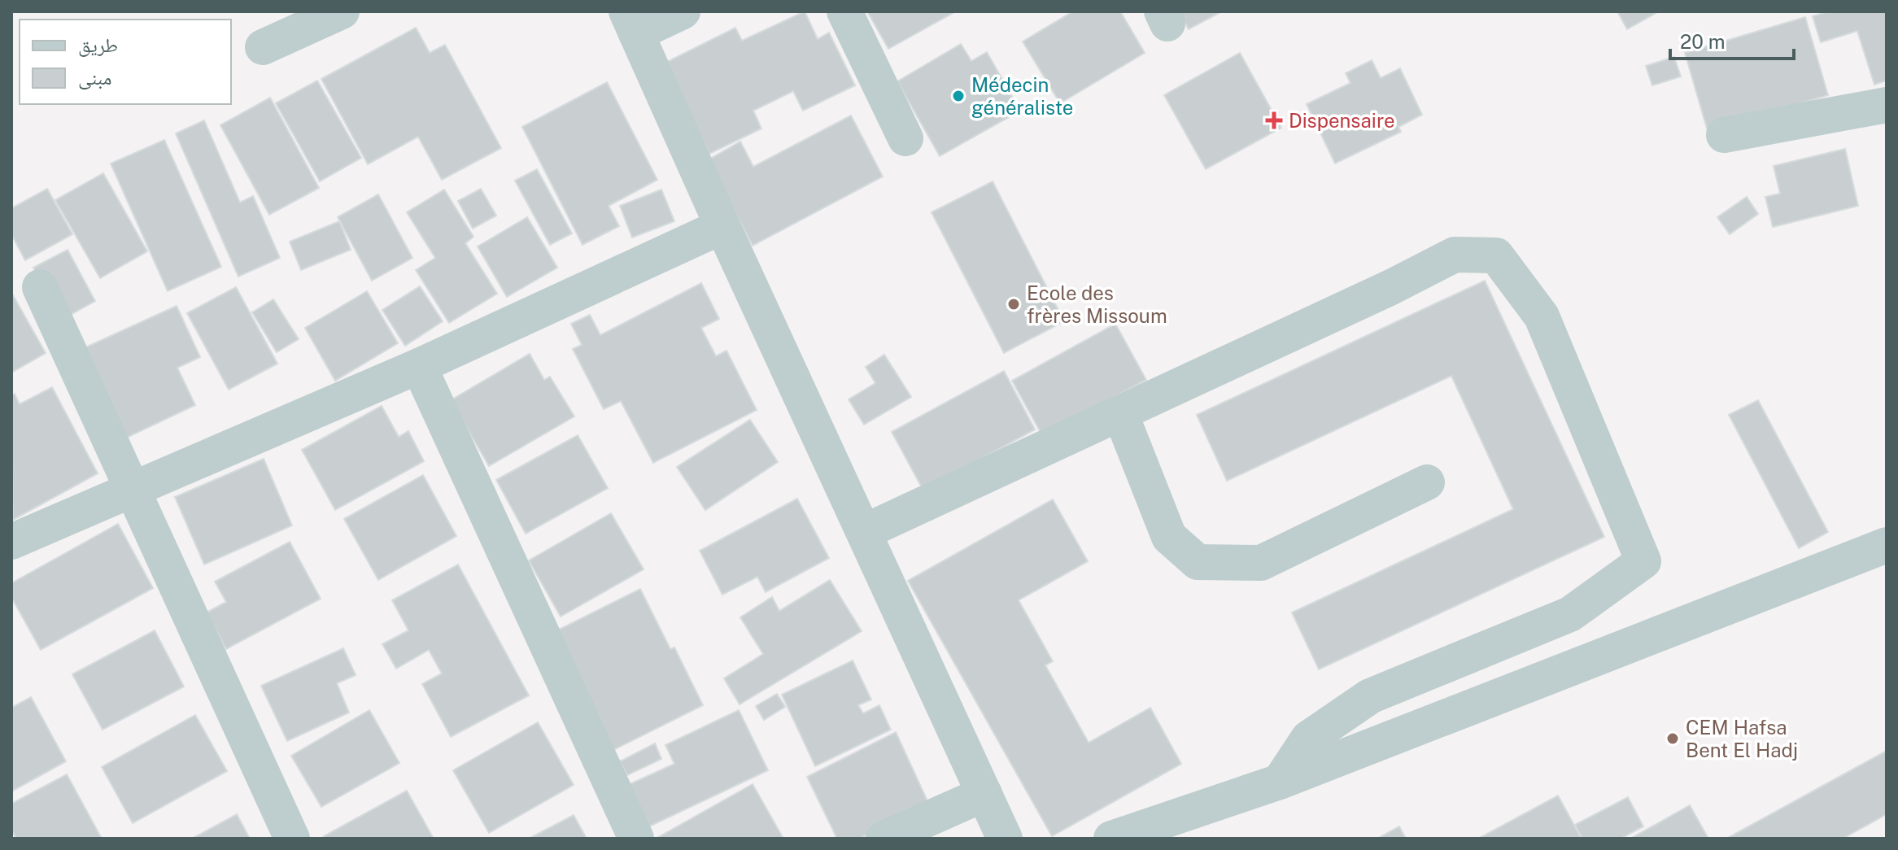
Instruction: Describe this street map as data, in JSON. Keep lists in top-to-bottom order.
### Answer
{
  "places": {
    "other": ["Médecin généraliste", "Ecole des frères Missoum", "CEM Hafsa Bent El Hadj"],
    "health": ["Dispensaire"]
  },
  "legend": ["طريق", "مبنى"],
  "scale_bar": "20 m"
}
